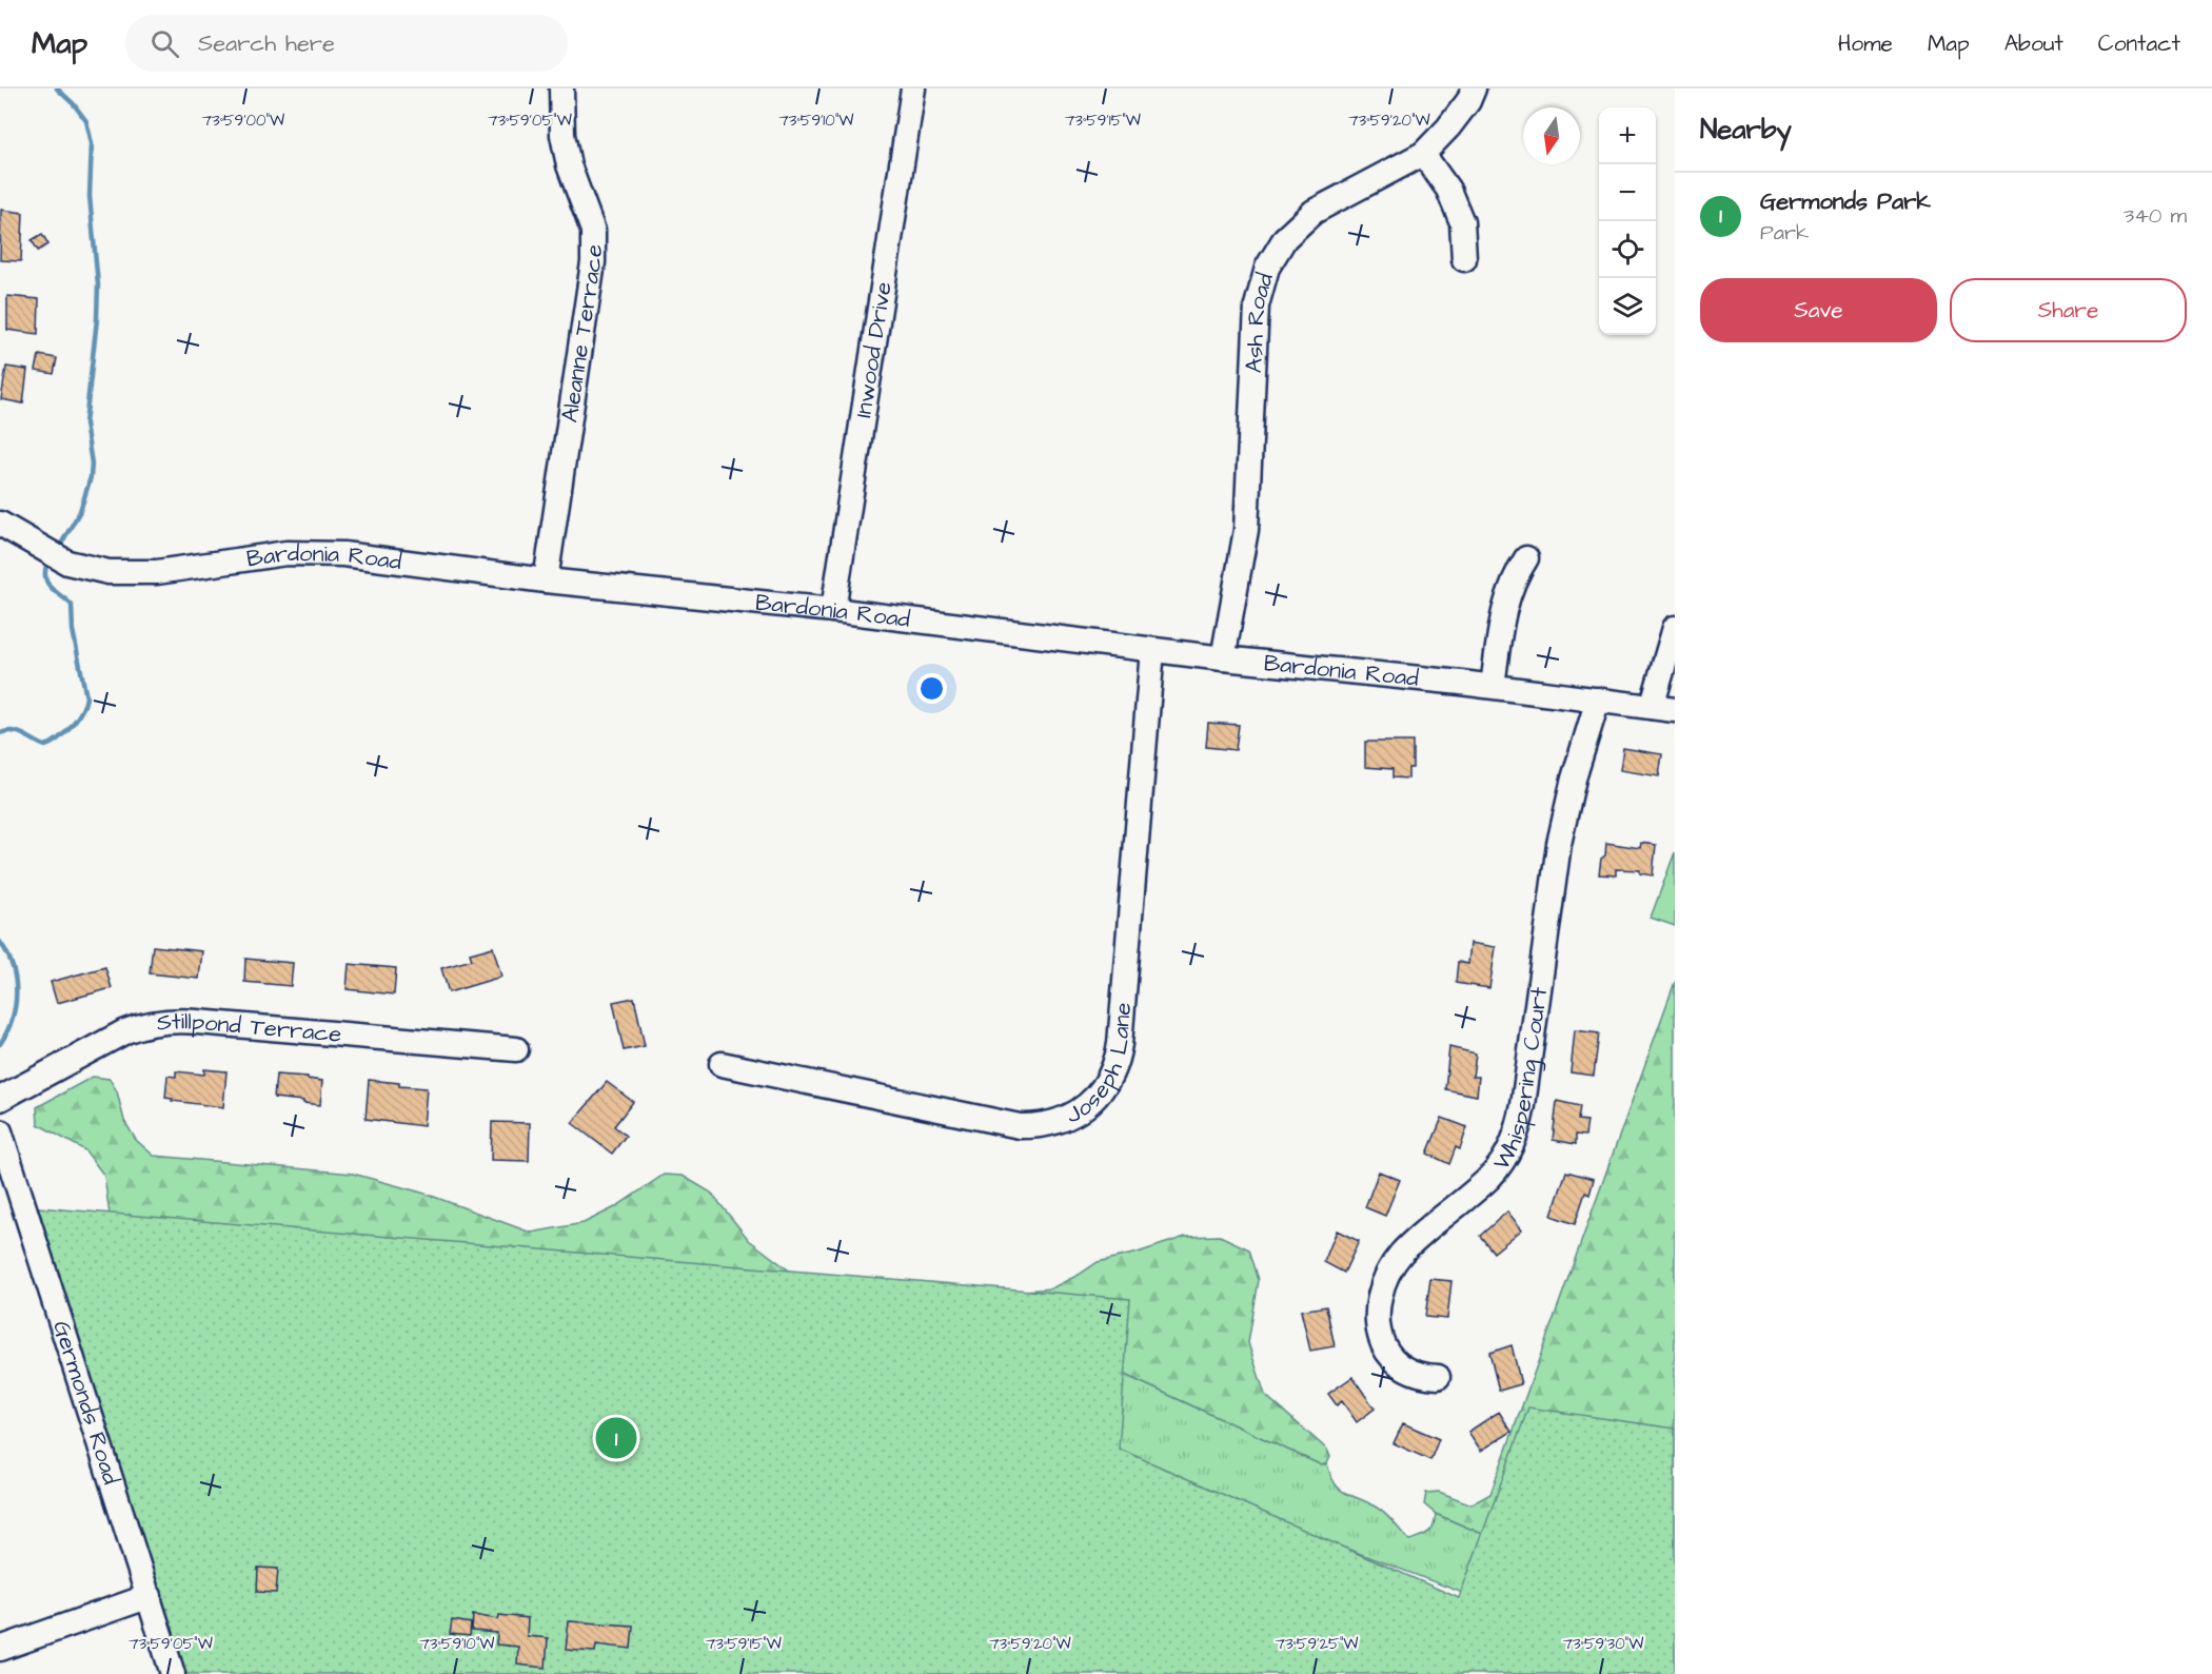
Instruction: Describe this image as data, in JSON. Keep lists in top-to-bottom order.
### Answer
{
  "streets": {
    "street": [
      "Ash Road",
      "Aleanne Terrace",
      "Inwood Drive",
      "Bardonia Road",
      "Stillpond Terrace",
      "Joseph Lane",
      "Whispering Court",
      "Germonds Road"
    ]
  },
  "crossings": [
    ["Ash Road", "Bardonia Road"],
    ["Aleanne Terrace", "Bardonia Road"],
    ["Inwood Drive", "Bardonia Road"],
    ["Bardonia Road", "Joseph Lane"],
    ["Bardonia Road", "Whispering Court"]
  ],
  "north": "bottom",
  "page": {
    "header": "Map",
    "search": "Search here",
    "nav": [
      "Home",
      "Map",
      "About",
      "Contact"
    ],
    "heading": "Nearby",
    "map_buttons": ["+", "−"],
    "list": [
      {
        "mark": "1",
        "name": "Germonds Park",
        "note": "Park",
        "value": "340 m"
      }
    ],
    "buttons": ["Save", "Share"],
    "pins": "1"
  },
  "coordinates": [
    "73°59'05\"W",
    "73°59'10\"W",
    "73°59'15\"W",
    "73°59'20\"W",
    "73°59'00\"W",
    "73°59'25\"W",
    "73°59'30\"W"
  ]
}
